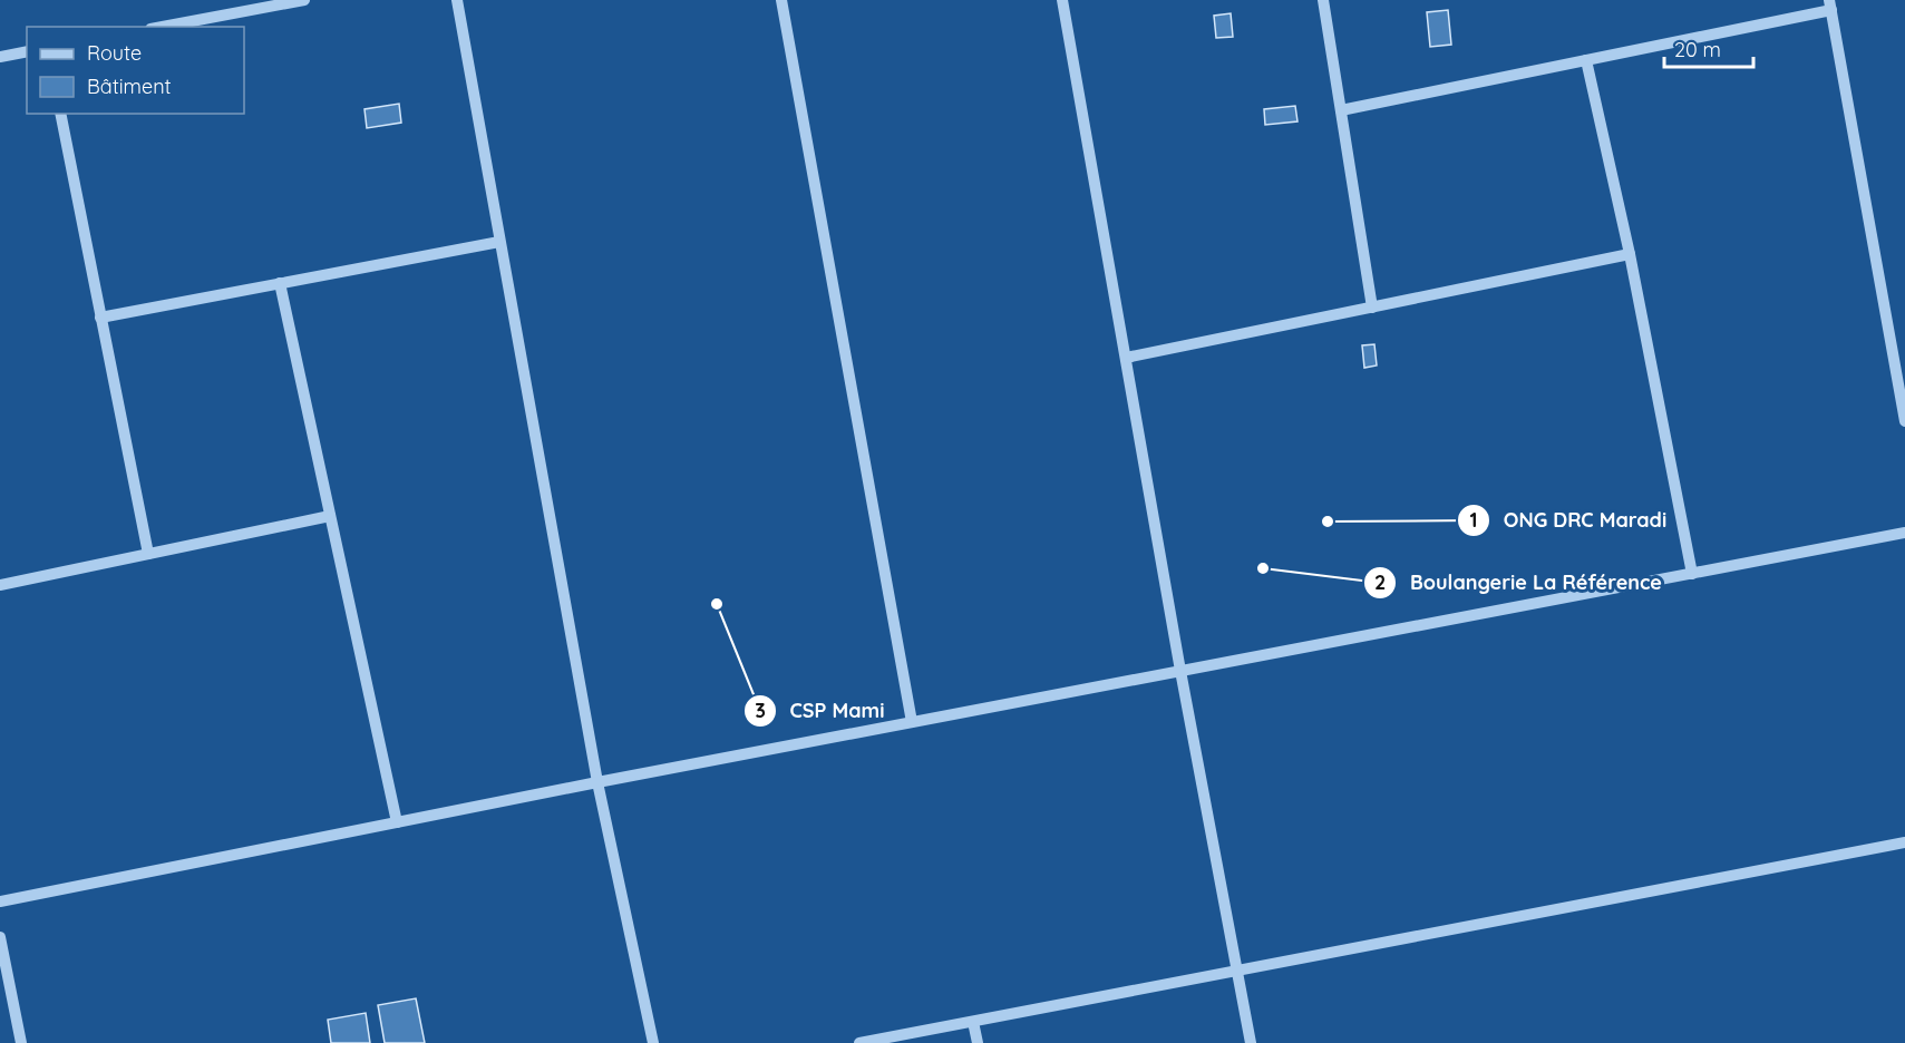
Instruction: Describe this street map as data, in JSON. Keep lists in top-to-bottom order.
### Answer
{
  "places": ["ONG DRC Maradi", "Boulangerie La Référence", "CSP Mami"],
  "legend": ["Route", "Bâtiment"],
  "scale_bar": "20 m"
}
